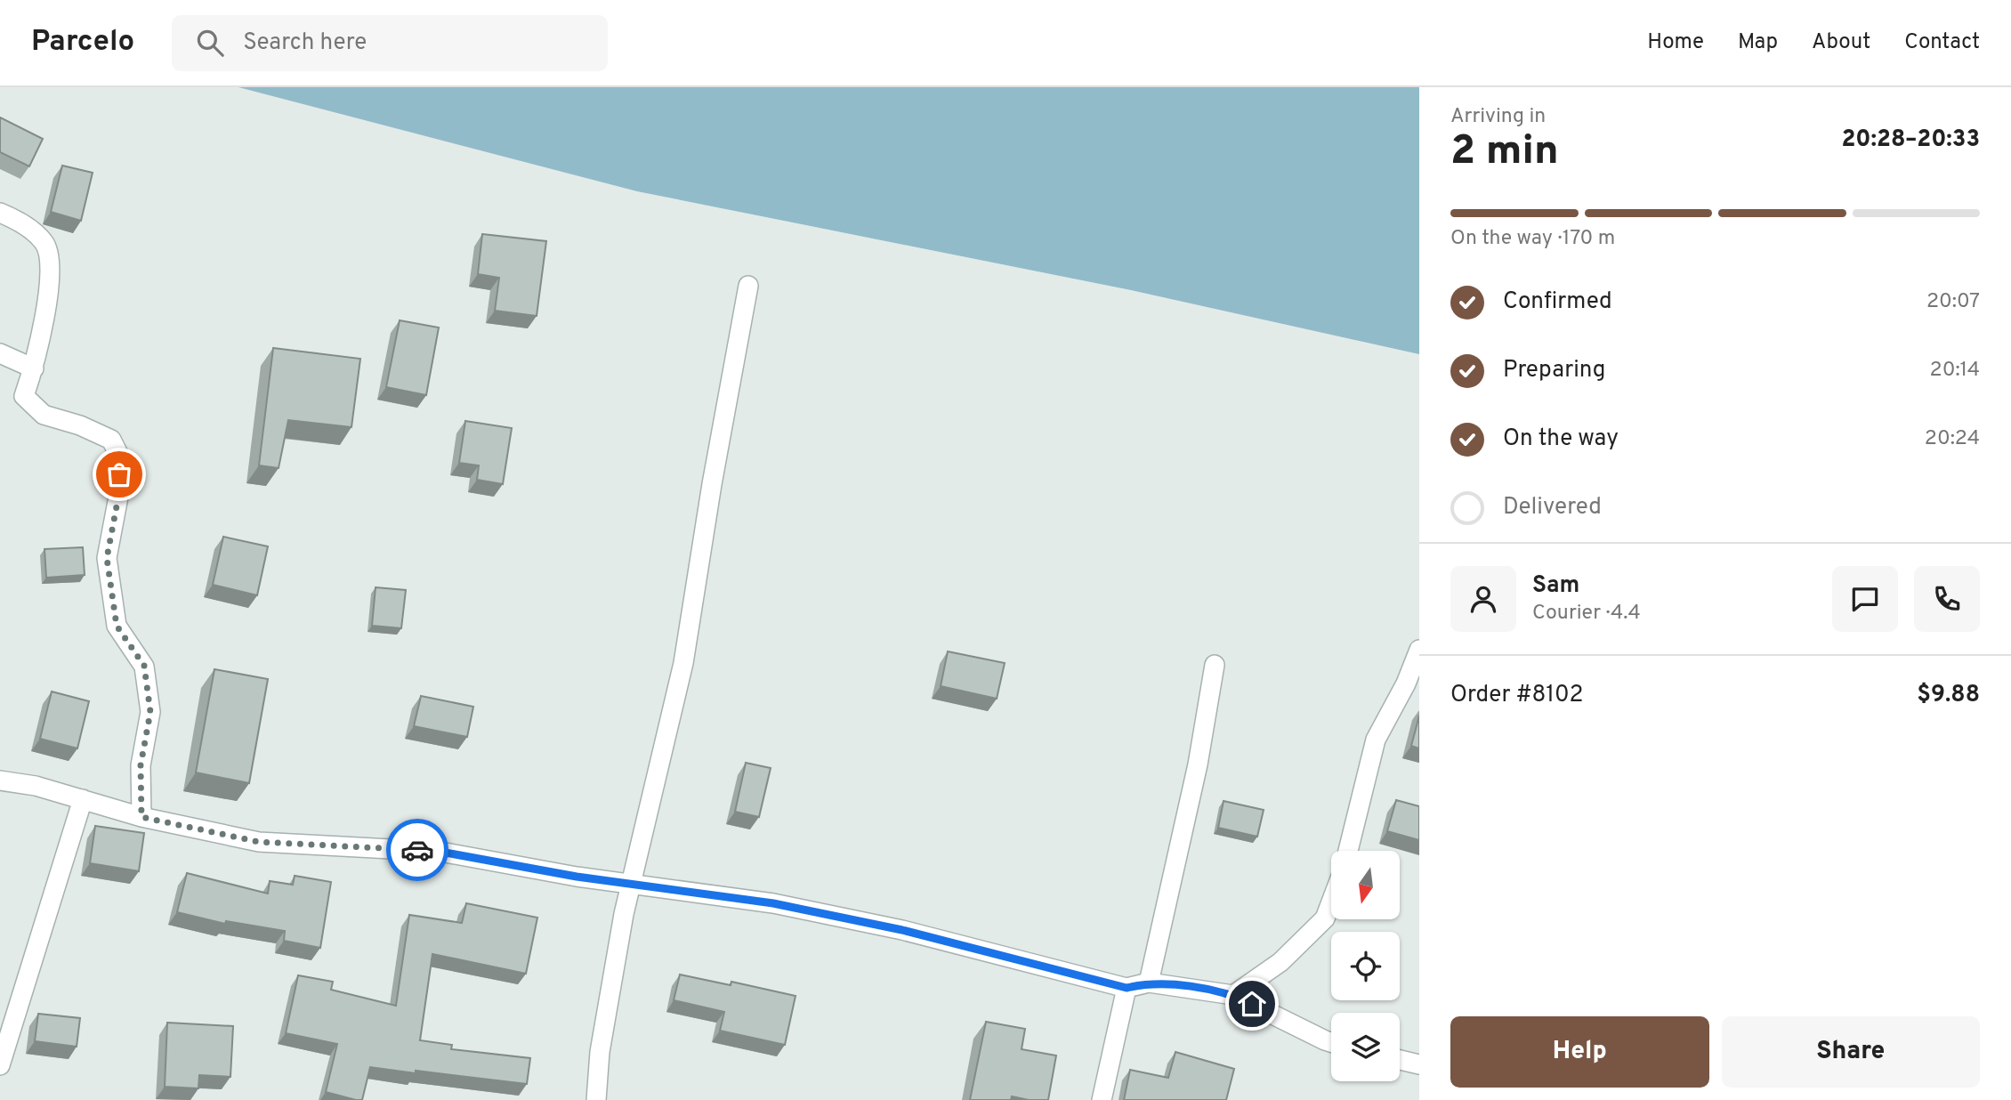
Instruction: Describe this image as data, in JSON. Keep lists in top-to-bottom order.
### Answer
{
  "north": "bottom",
  "page": {
    "header": "Parcelo",
    "search": "Search here",
    "nav": [
      "Home",
      "Map",
      "About",
      "Contact"
    ],
    "heading": ["2 min", "Arriving in", "20:28–20:33"],
    "panel": [
      "Sam",
      "Courier · 4.4",
      "Order #8102",
      "$9.88"
    ],
    "bar": "On the way · 170 m",
    "list": [
      ["Confirmed", "20:07"],
      ["Preparing", "20:14"],
      ["On the way", "20:24"],
      "Delivered"
    ],
    "buttons": ["Help", "Share"]
  }
}
